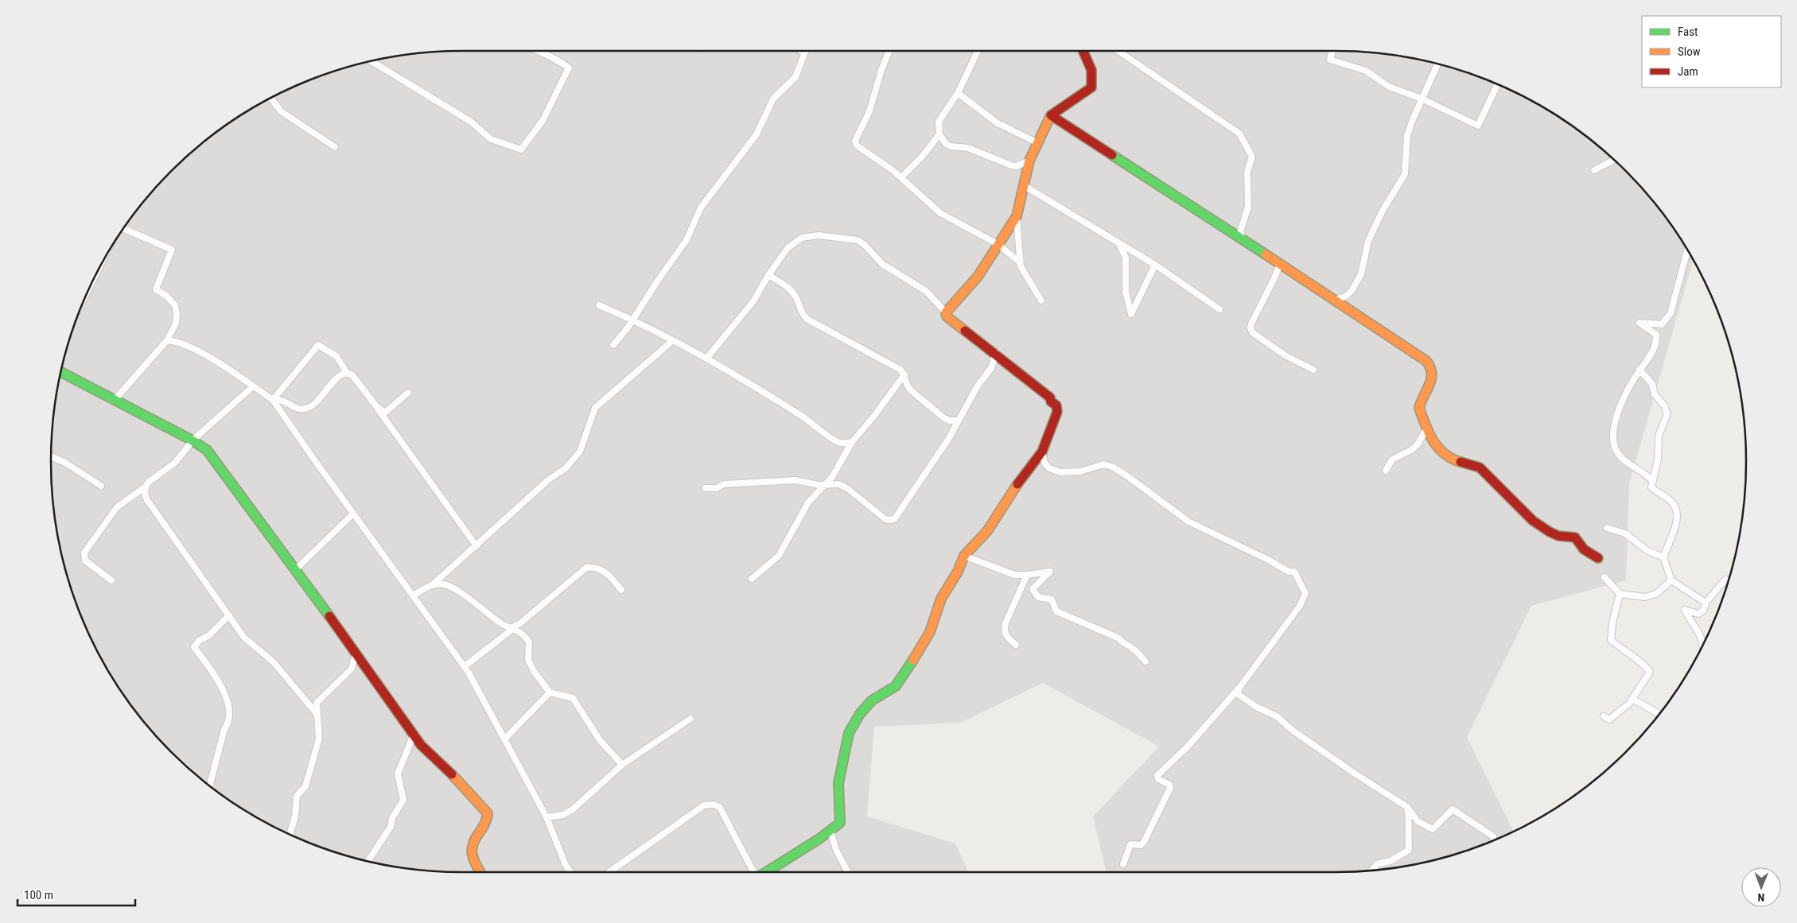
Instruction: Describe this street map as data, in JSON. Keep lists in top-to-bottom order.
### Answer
{
  "legend": ["Fast", "Slow", "Jam"],
  "scale_bar": "100 m",
  "north": "bottom"
}
